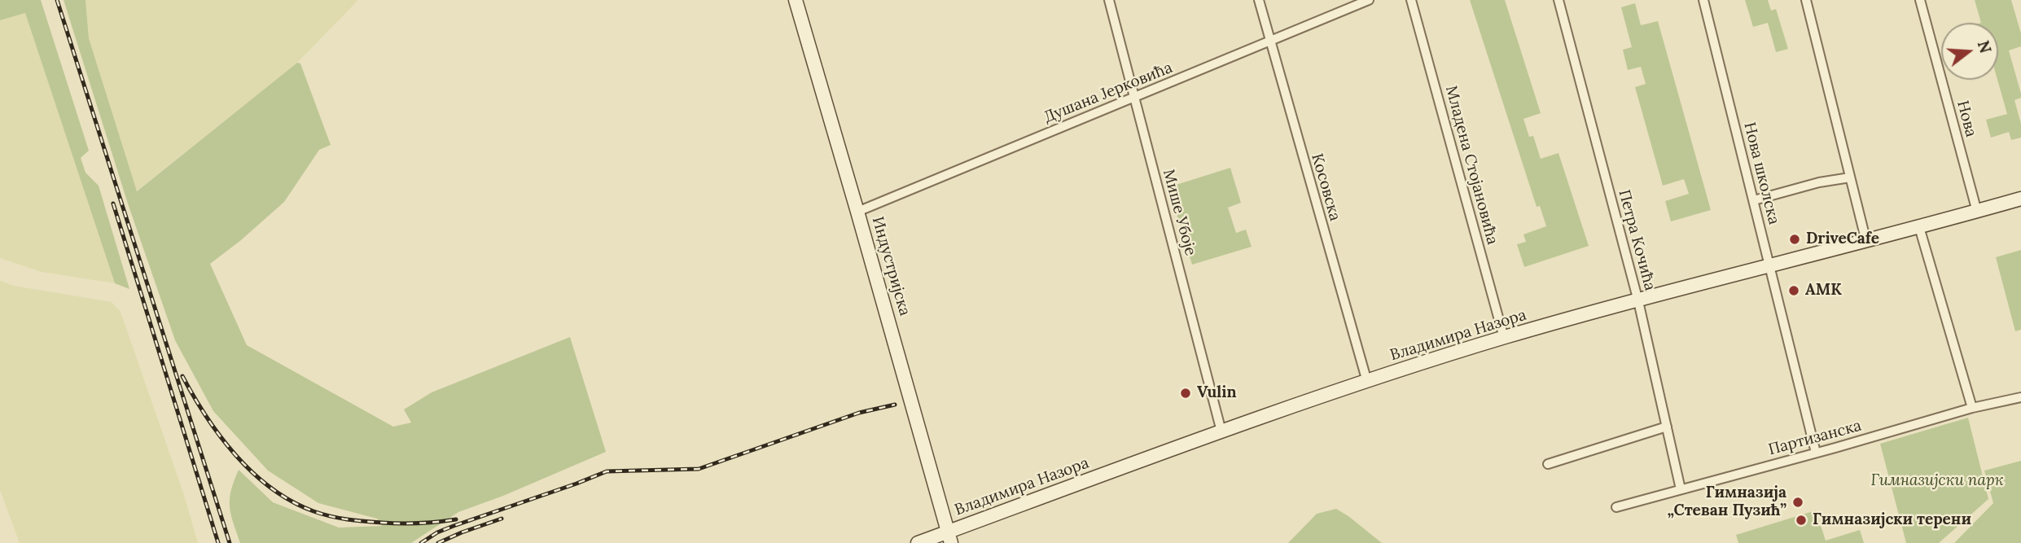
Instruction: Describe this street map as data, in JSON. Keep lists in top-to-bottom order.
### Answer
{
  "streets": {
    "street": [
      "Душана Јерковића",
      "Нова",
      "Младена Стојановића",
      "Нова школска",
      "Косовска",
      "Мише Убоје",
      "Петра Кочића",
      "Индустријска",
      "Владимира Назора",
      "Партизанска"
    ]
  },
  "crossings": [
    ["Душана Јерковића", "Косовска"],
    ["Душана Јерковића", "Мише Убоје"],
    ["Душана Јерковића", "Индустријска"],
    ["Нова", "Владимира Назора"],
    ["Младена Стојановића", "Владимира Назора"],
    ["Нова школска", "Владимира Назора"],
    ["Нова школска", "Партизанска"],
    ["Косовска", "Владимира Назора"],
    ["Мише Убоје", "Владимира Назора"],
    ["Петра Кочића", "Владимира Назора"],
    ["Петра Кочића", "Партизанска"],
    ["Индустријска", "Владимира Назора"]
  ],
  "parks": ["Гимназијски парк"],
  "places": [
    "DriveCafe",
    "АМК",
    "Vulin",
    "Гимназија „Стеван Пузић”",
    "Гимназијски терени"
  ],
  "north": "right"
}
